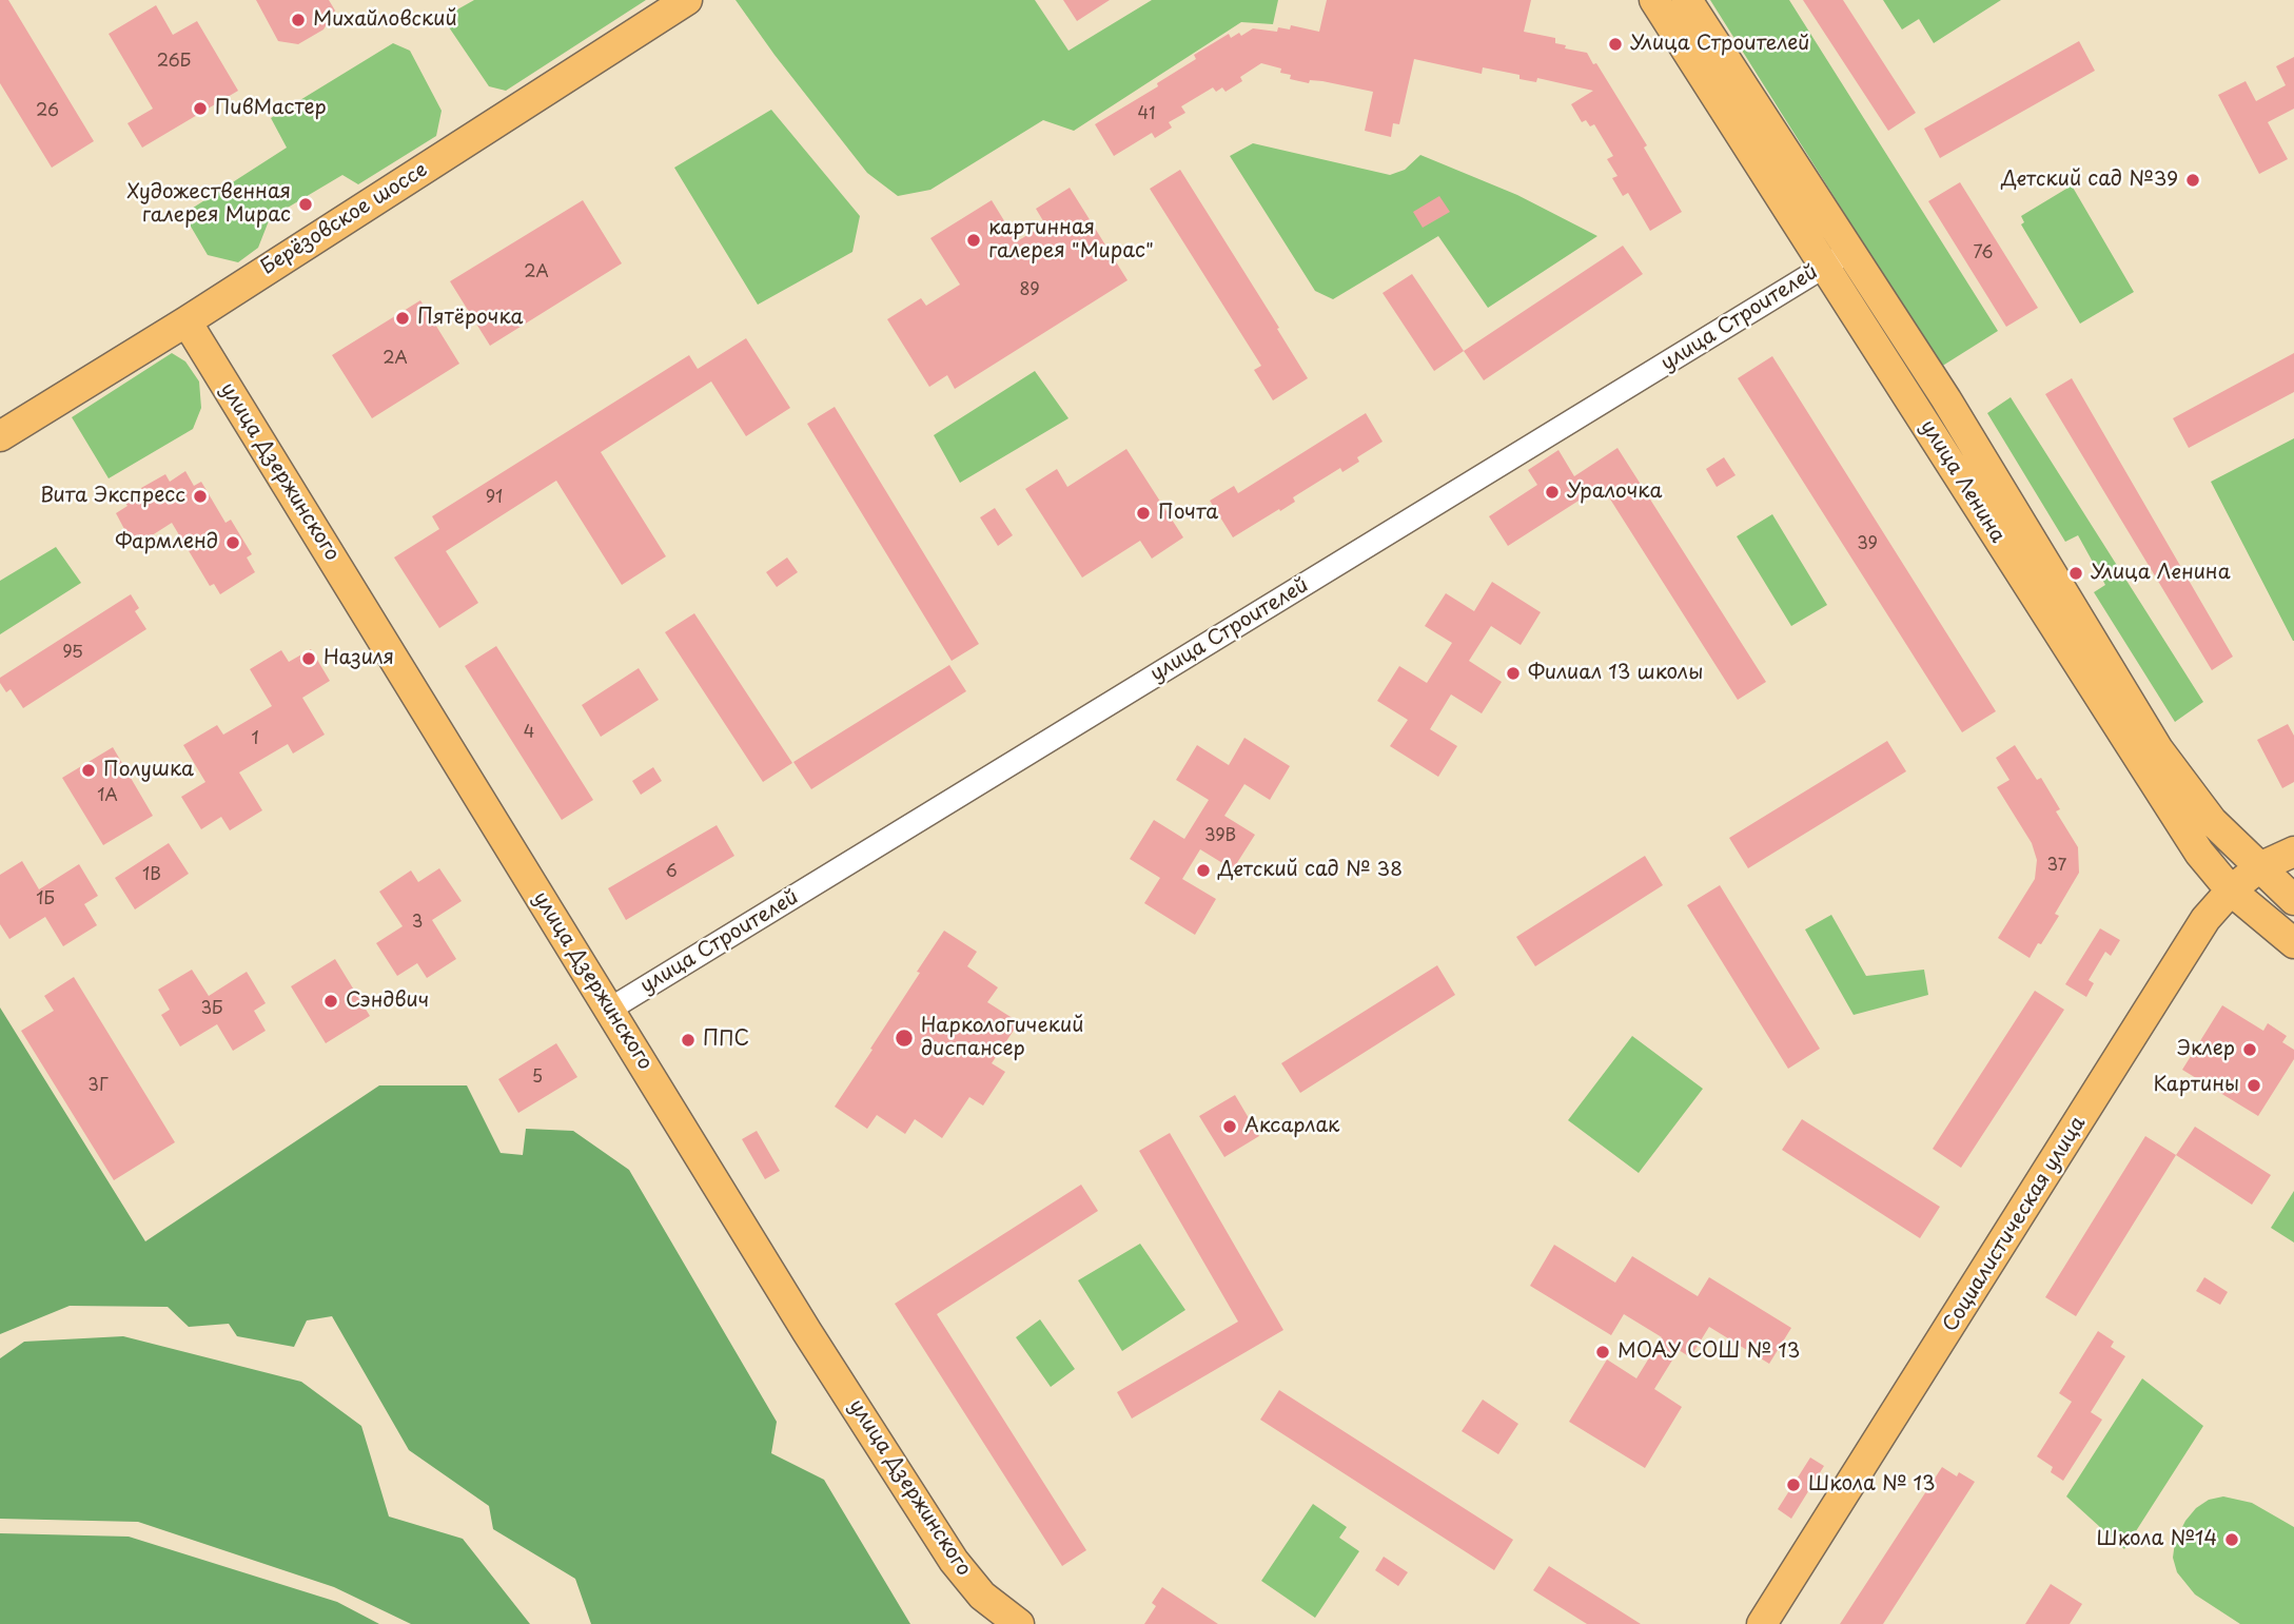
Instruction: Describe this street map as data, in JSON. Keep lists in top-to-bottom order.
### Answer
{
  "streets": {
    "main road": [
      "Берёзовское шоссе",
      "улица Дзержинского",
      "улица Ленина",
      "Социалистическая улица"
    ],
    "street": ["улица Строителей"]
  },
  "crossings": [
    ["Берёзовское шоссе", "улица Дзержинского"],
    ["улица Строителей", "улица Дзержинского"],
    ["улица Строителей", "улица Ленина"],
    ["улица Ленина", "Социалистическая улица"]
  ],
  "places": [
    "Михайловский",
    "Улица Строителей",
    "ПивМастер",
    "Детский сад №39",
    "Художественная галерея Мирас",
    "картинная галерея \"Мирас\"",
    "Пятёрочка",
    "Уралочка",
    "Вита Экспресс",
    "Почта",
    "Фармленд",
    "Улица Ленина",
    "Назиля",
    "Филиал 13 школы",
    "Полушка",
    "Детский сад № 38",
    "Сэндвич",
    "Наркологичекий диспансер",
    "ППС",
    "Эклер",
    "Картины",
    "Аксарлак",
    "МОАУ СОШ № 13",
    "Школа № 13",
    "Школа №14"
  ],
  "house_numbers": [
    "26Б",
    "26",
    "41",
    "76",
    "2А",
    "89",
    "2А",
    "91",
    "39",
    "95",
    "4",
    "1",
    "1А",
    "39В",
    "37",
    "6",
    "1В",
    "1Б",
    "3",
    "3Б",
    "5",
    "3Г"
  ]
}
